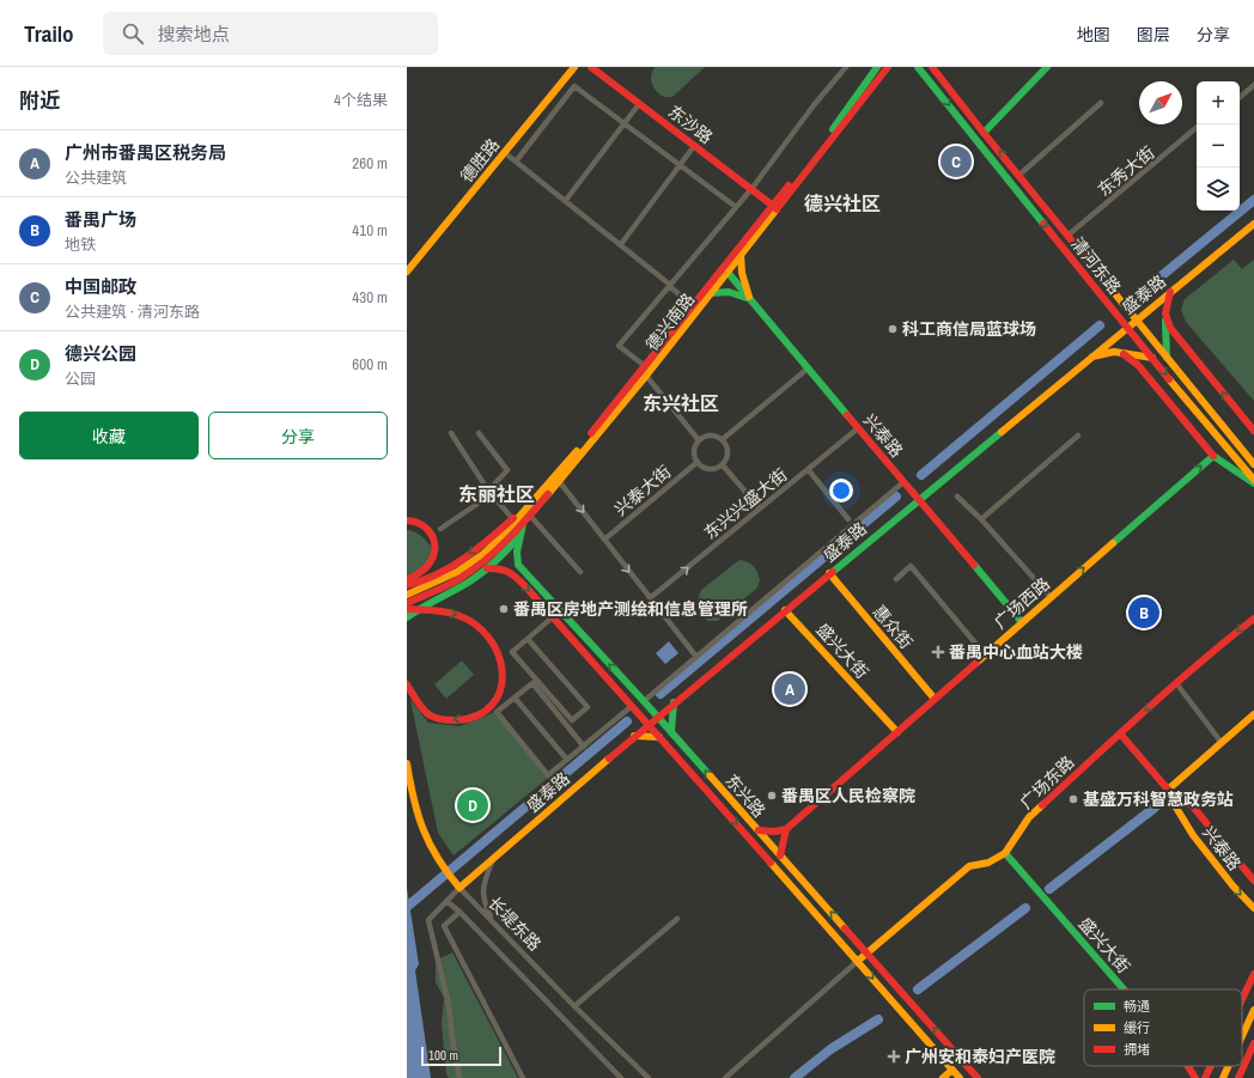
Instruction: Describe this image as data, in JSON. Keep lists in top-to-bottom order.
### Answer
{
  "streets": {
    "main road": [
      "东沙路",
      "德胜路",
      "清河东路",
      "盛泰路",
      "德兴南路",
      "兴泰路",
      "广场西路",
      "惠众街",
      "盛兴大街",
      "广场东路",
      "东兴路",
      "长堤东路"
    ],
    "street": ["东秀大街", "兴泰大街", "东兴兴盛大街"]
  },
  "crossings": [
    ["东沙路", "德兴南路"],
    ["东秀大街", "清河东路"],
    ["清河东路", "盛泰路"],
    ["盛泰路", "兴泰路"],
    ["盛泰路", "惠众街"],
    ["盛泰路", "盛兴大街"],
    ["盛泰路", "东兴路"],
    ["盛泰路", "长堤东路"],
    ["德兴南路", "兴泰路"],
    ["德兴南路", "东兴路"],
    ["兴泰路", "东兴兴盛大街"],
    ["兴泰路", "广场西路"],
    ["兴泰路", "广场东路"],
    ["广场西路", "惠众街"],
    ["广场西路", "盛兴大街"],
    ["盛兴大街", "广场东路"]
  ],
  "one_way": ["东兴兴盛大街", "广场西路", "广场东路"],
  "districts": ["德兴社区", "东兴社区", "东丽社区"],
  "places": {
    "other": [
      "科工商信局蓝球场",
      "番禺区房地产测绘和信息管理所",
      "番禺区人民检察院",
      "基盛万科智慧政务站"
    ],
    "health": ["番禺中心血站大楼", "广州安和泰妇产医院"]
  },
  "legend": ["畅通", "缓行", "拥堵"],
  "scale_bar": "100 m",
  "north": "top right",
  "page": {
    "header": "Trailo",
    "search": "搜索地点",
    "nav": ["地图", "图层", "分享"],
    "heading": ["附近", "4个结果"],
    "map_buttons": ["+", "−"],
    "list": [
      {
        "mark": "A",
        "name": "广州市番禺区税务局",
        "note": "公共建筑",
        "value": "260 m"
      },
      {
        "mark": "B",
        "name": "番禺广场",
        "note": "地铁",
        "value": "410 m"
      },
      {
        "mark": "C",
        "name": "中国邮政",
        "note": "公共建筑 · 清河东路",
        "value": "430 m"
      },
      {
        "mark": "D",
        "name": "德兴公园",
        "note": "公园",
        "value": "600 m"
      }
    ],
    "pins": [
      "C",
      "B",
      "A",
      "D"
    ],
    "buttons": ["收藏", "分享"],
    "scale": "100 m"
  }
}
